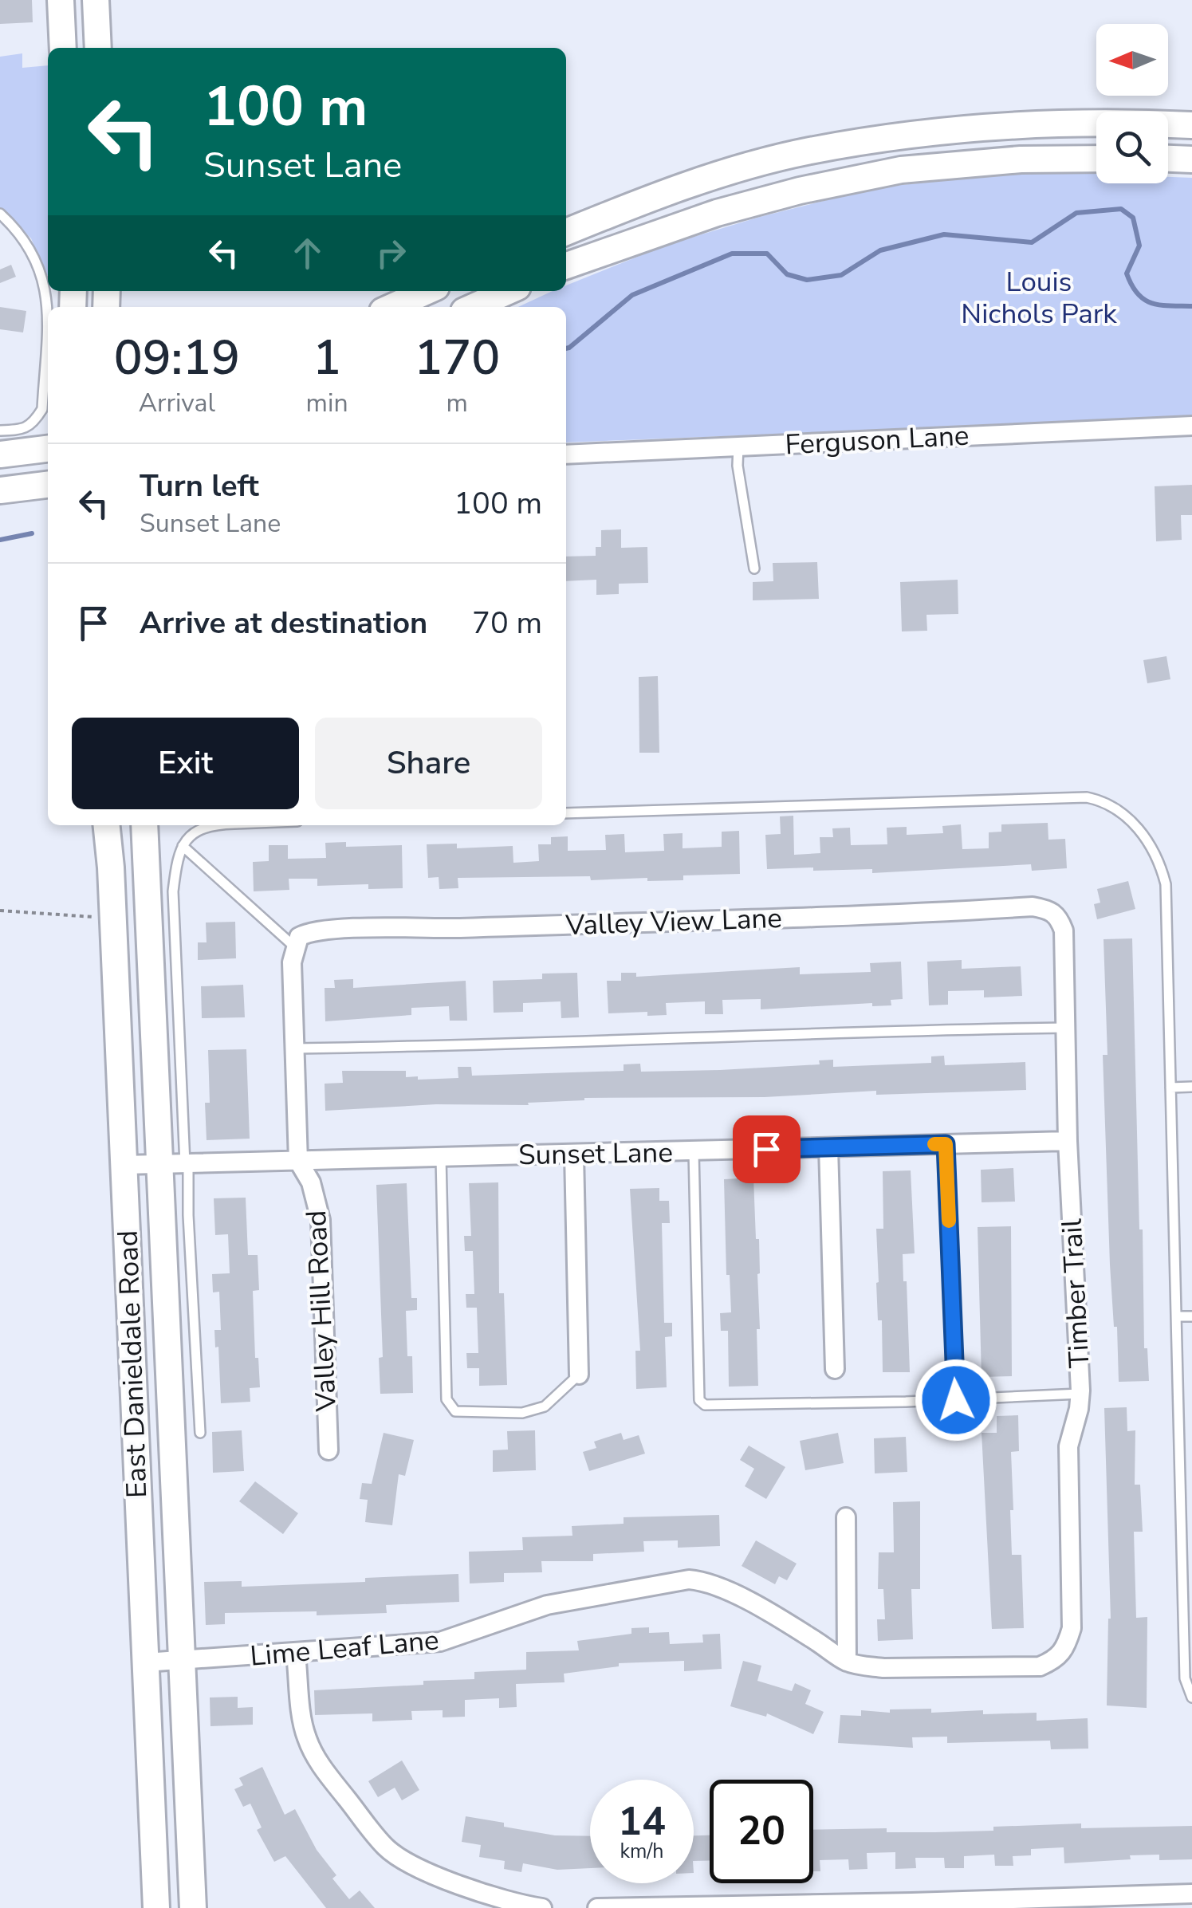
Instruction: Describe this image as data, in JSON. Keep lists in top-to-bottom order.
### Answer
{
  "streets": {
    "main road": ["East Danieldale Road"],
    "street": [
      "Ferguson Lane",
      "Valley View Lane",
      "Sunset Lane",
      "Timber Trail",
      "Valley Hill Road",
      "Lime Leaf Lane"
    ]
  },
  "crossings": [
    ["Valley View Lane", "Timber Trail"],
    ["Valley View Lane", "Valley Hill Road"],
    ["Sunset Lane", "Timber Trail"],
    ["Sunset Lane", "Valley Hill Road"],
    ["Sunset Lane", "East Danieldale Road"],
    ["Timber Trail", "Lime Leaf Lane"],
    ["East Danieldale Road", "Lime Leaf Lane"]
  ],
  "parks": ["Louis Nichols Park"],
  "north": "left",
  "page": {
    "turn": ["100 m", "Sunset Lane"],
    "eta": [
      "09:19",
      "Arrival",
      "1",
      "min",
      "170",
      "m"
    ],
    "list": [
      {
        "name": "Turn left",
        "note": "Sunset Lane",
        "value": "100 m"
      },
      {
        "name": "Arrive at destination",
        "value": "70 m"
      }
    ],
    "buttons": ["Exit", "Share"],
    "speed": "14 km/h",
    "limit": "20"
  }
}
